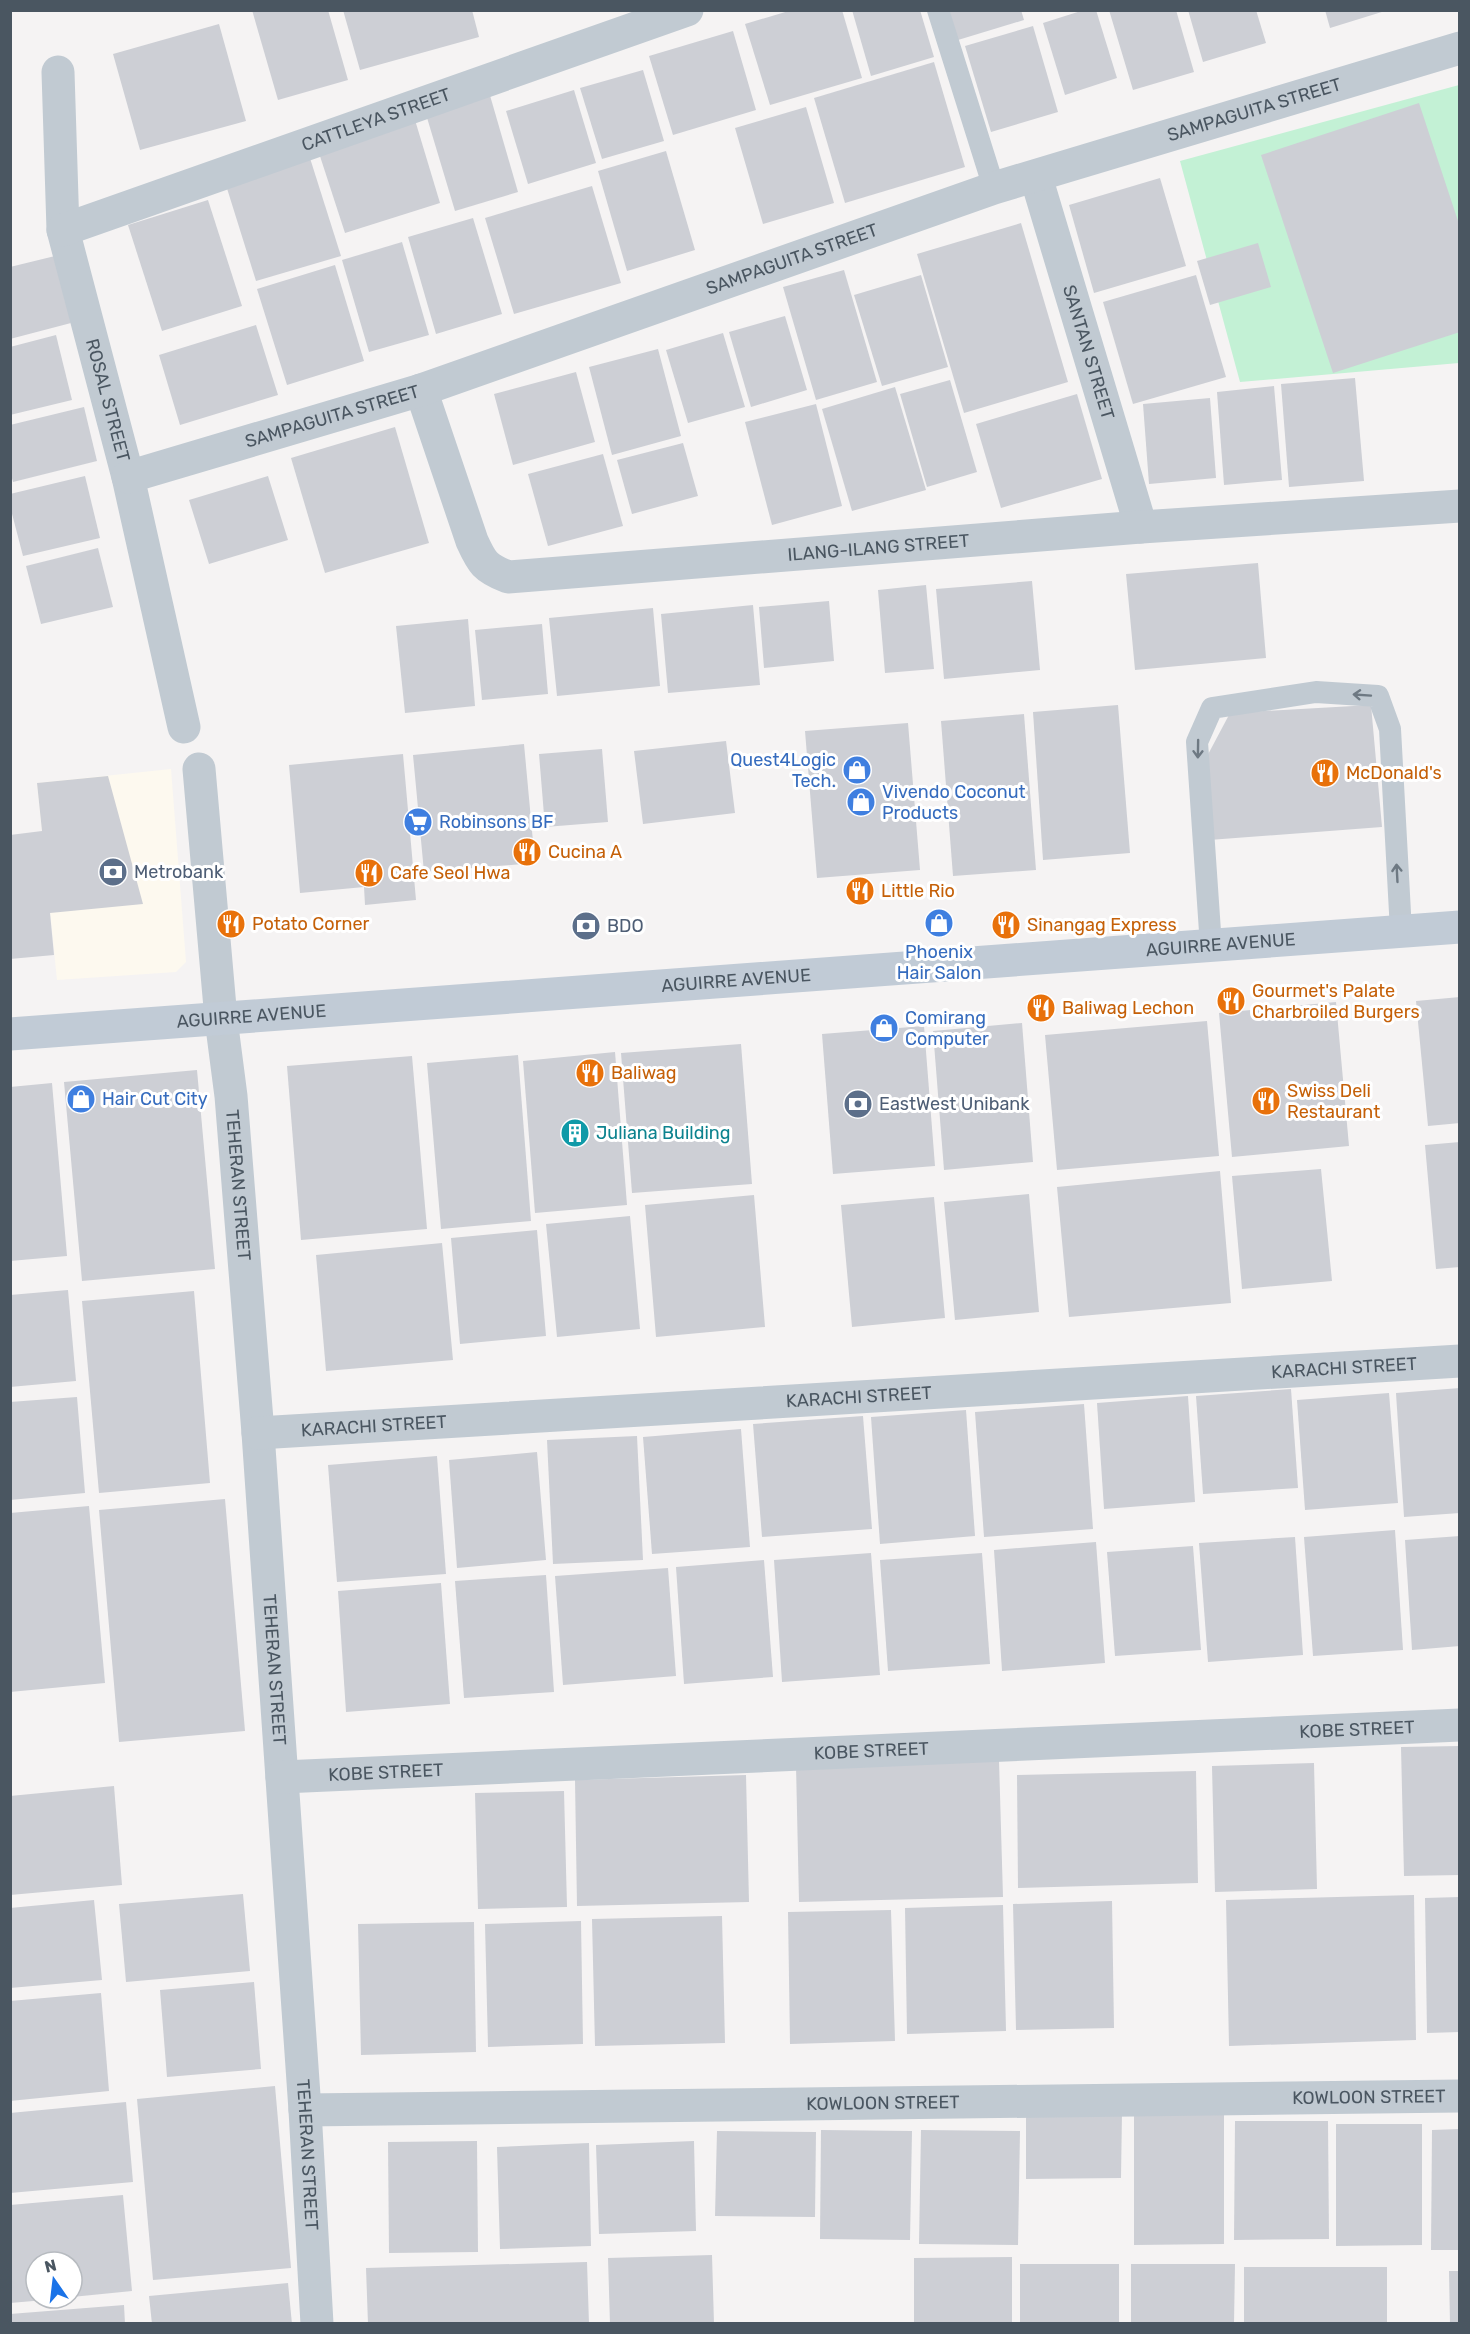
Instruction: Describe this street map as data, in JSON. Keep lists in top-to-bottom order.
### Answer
{
  "streets": {
    "street": [
      "SAMPAGUITA STREET",
      "CATTLEYA STREET",
      "SANTAN STREET",
      "ROSAL STREET",
      "ILANG-ILANG STREET",
      "AGUIRRE AVENUE",
      "TEHERAN STREET",
      "KARACHI STREET",
      "KOBE STREET",
      "KOWLOON STREET"
    ]
  },
  "crossings": [
    ["SAMPAGUITA STREET", "SANTAN STREET"],
    ["SAMPAGUITA STREET", "ROSAL STREET"],
    ["SAMPAGUITA STREET", "ILANG-ILANG STREET"],
    ["CATTLEYA STREET", "ROSAL STREET"],
    ["SANTAN STREET", "ILANG-ILANG STREET"],
    ["AGUIRRE AVENUE", "TEHERAN STREET"],
    ["TEHERAN STREET", "KARACHI STREET"],
    ["TEHERAN STREET", "KOBE STREET"],
    ["TEHERAN STREET", "KOWLOON STREET"]
  ],
  "places": {
    "shop": [
      "Quest4Logic Tech.",
      "Vivendo Coconut Products",
      "Phoenix Hair Salon",
      "Comirang Computer",
      "Hair Cut City"
    ],
    "restaurant": [
      "McDonald's",
      "Cucina A",
      "Cafe Seol Hwa",
      "Little Rio",
      "Potato Corner",
      "Sinangag Express",
      "Gourmet's Palate Charbroiled Burgers",
      "Baliwag Lechon",
      "Baliwag",
      "Swiss Deli Restaurant"
    ],
    "supermarket": ["Robinsons BF"],
    "bank": ["Metrobank", "BDO", "EastWest Unibank"],
    "building": ["Juliana Building"]
  },
  "north": "top"
}
